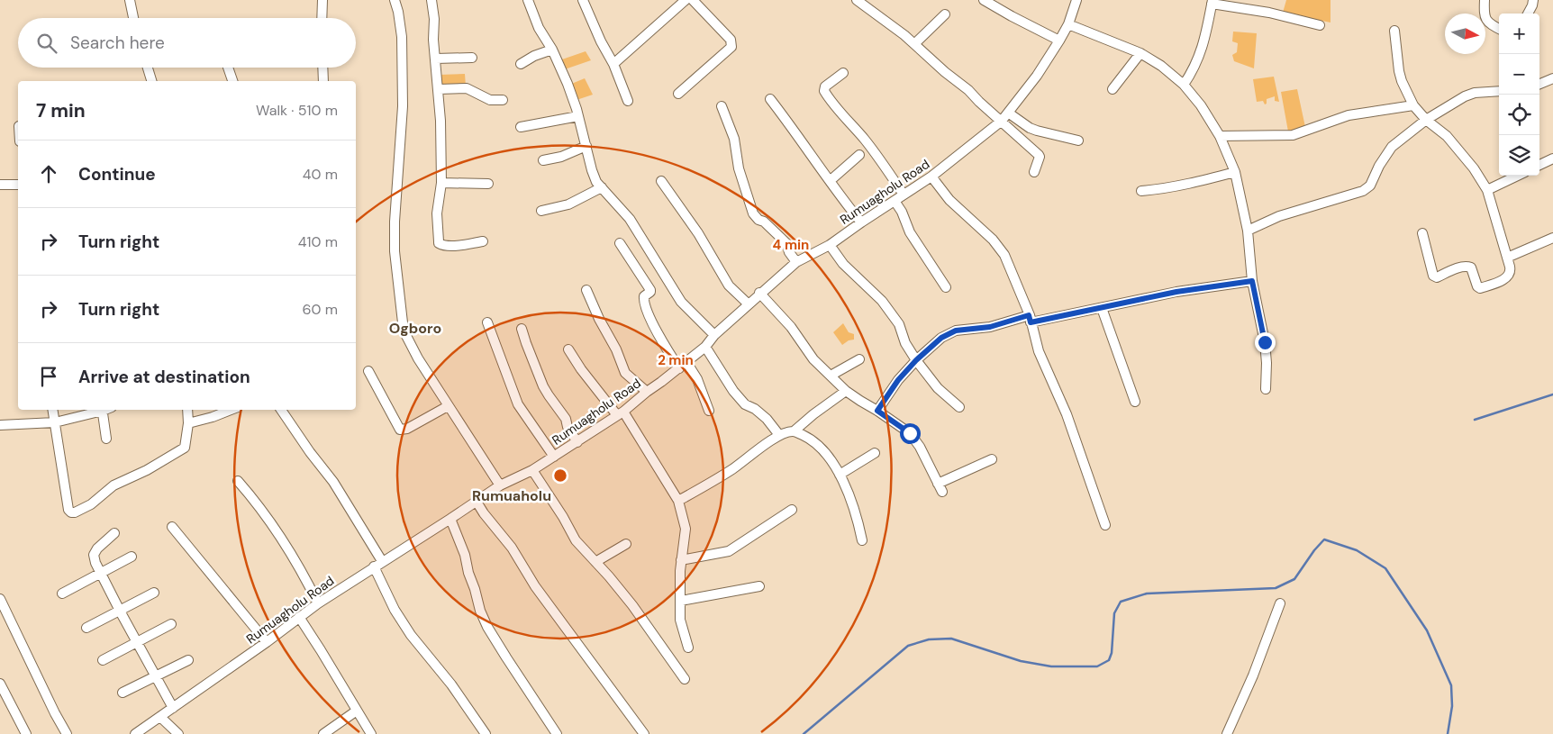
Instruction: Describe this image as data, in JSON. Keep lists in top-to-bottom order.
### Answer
{
  "streets": {
    "street": ["Rumuagholu Road"]
  },
  "districts": ["Ogboro", "Rumuaholu"],
  "north": "right",
  "page": {
    "map_buttons": ["+", "−"],
    "search": "Search here",
    "heading": ["7 min", "Walk · 510 m"],
    "list": [
      ["Continue", "40 m"],
      ["Turn right", "410 m"],
      ["Turn right", "60 m"],
      "Arrive at destination"
    ]
  },
  "rings": ["4 min", "2 min"]
}
